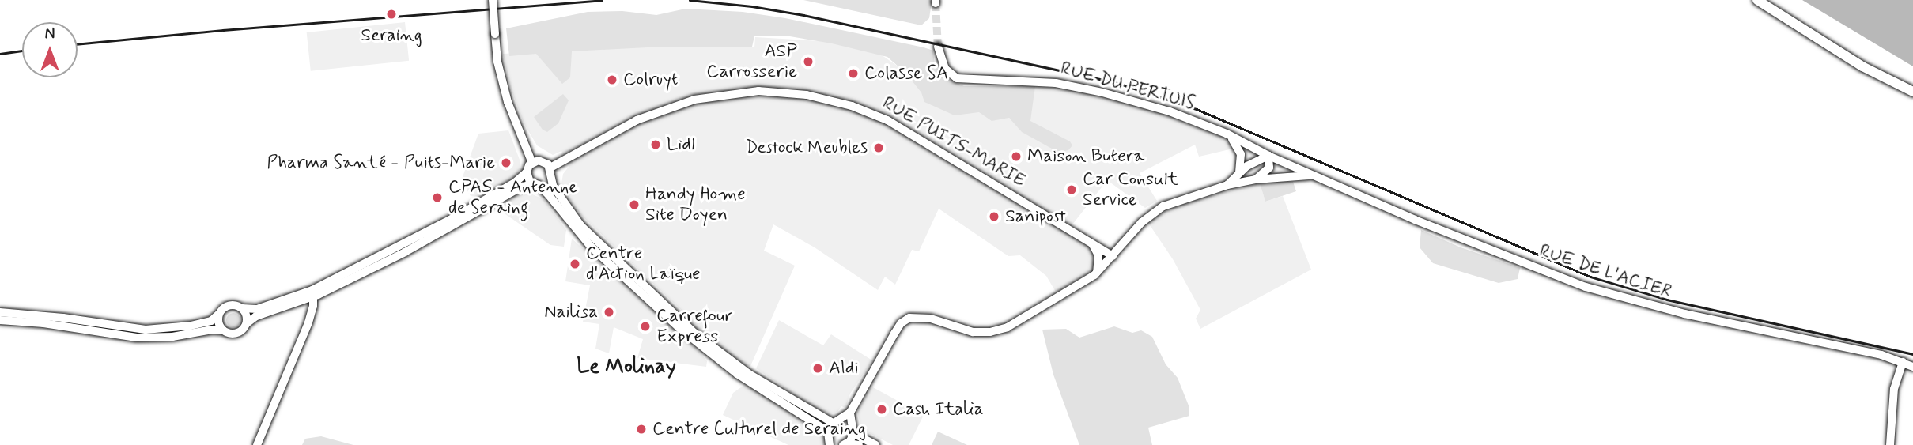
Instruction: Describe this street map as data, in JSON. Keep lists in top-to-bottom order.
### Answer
{
  "streets": {
    "main road": ["RUE DU PERTUIS", "RUE PUITS-MARIE", "RUE DE L'ACIER"]
  },
  "crossings": [
    ["RUE DU PERTUIS", "RUE DE L'ACIER"]
  ],
  "districts": ["Le Molinay"],
  "places": [
    "Seraing",
    "ASP Carrosserie",
    "Colasse SA",
    "Colruyt",
    "Lidl",
    "Destock Meubles",
    "Maison Butera",
    "Pharma Santé - Puits-Marie",
    "Car Consult Service",
    "CPAS - Antenne de Seraing",
    "Handy Home Site Doyen",
    "Sanipost",
    "Centre d'Action Laïque",
    "Nailisa",
    "Carrefour Express",
    "Aldi",
    "Cash Italia",
    "Centre Culturel de Seraing"
  ],
  "north": "top"
}
